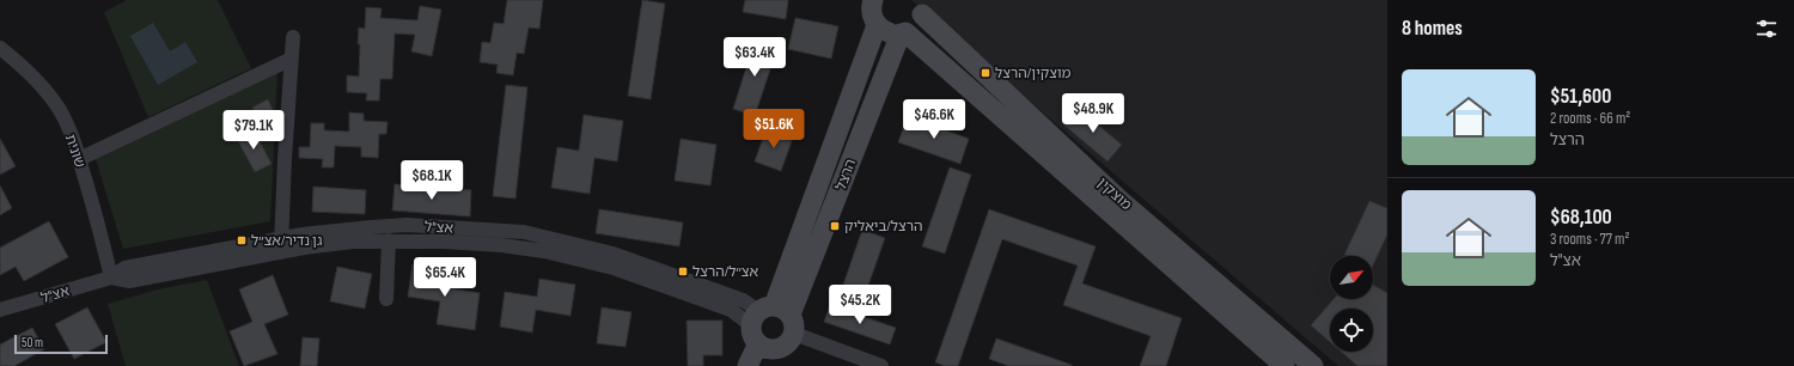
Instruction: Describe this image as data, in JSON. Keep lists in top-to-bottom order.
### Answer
{
  "streets": {
    "street": [
      "שונית",
      "הרצל",
      "מוצקין",
      "אצ\"ל"
    ]
  },
  "crossings": [
    ["שונית", "אצ\"ל"],
    ["הרצל", "מוצקין"],
    ["הרצל", "אצ\"ל"]
  ],
  "places": {
    "transit": [
      "מוצקין/הרצל",
      "הרצל/ביאליק",
      "גן נדיר/אצ״ל",
      "אצ״ל/הרצל"
    ]
  },
  "scale_bar": "50 m",
  "north": "top right",
  "page": {
    "heading": "8 homes",
    "price": [
      "$63.4K",
      "$48.9K",
      "$46.6K",
      "$51.6K",
      "$79.1K",
      "$68.1K",
      "$65.4K",
      "$45.2K"
    ],
    "list": [
      {
        "name": "$51,600",
        "note": "2 rooms · 66 m² · הרצל"
      },
      {
        "name": "$68,100",
        "note": "3 rooms · 77 m² · אצ\"ל"
      }
    ],
    "scale": "50 m"
  }
}
